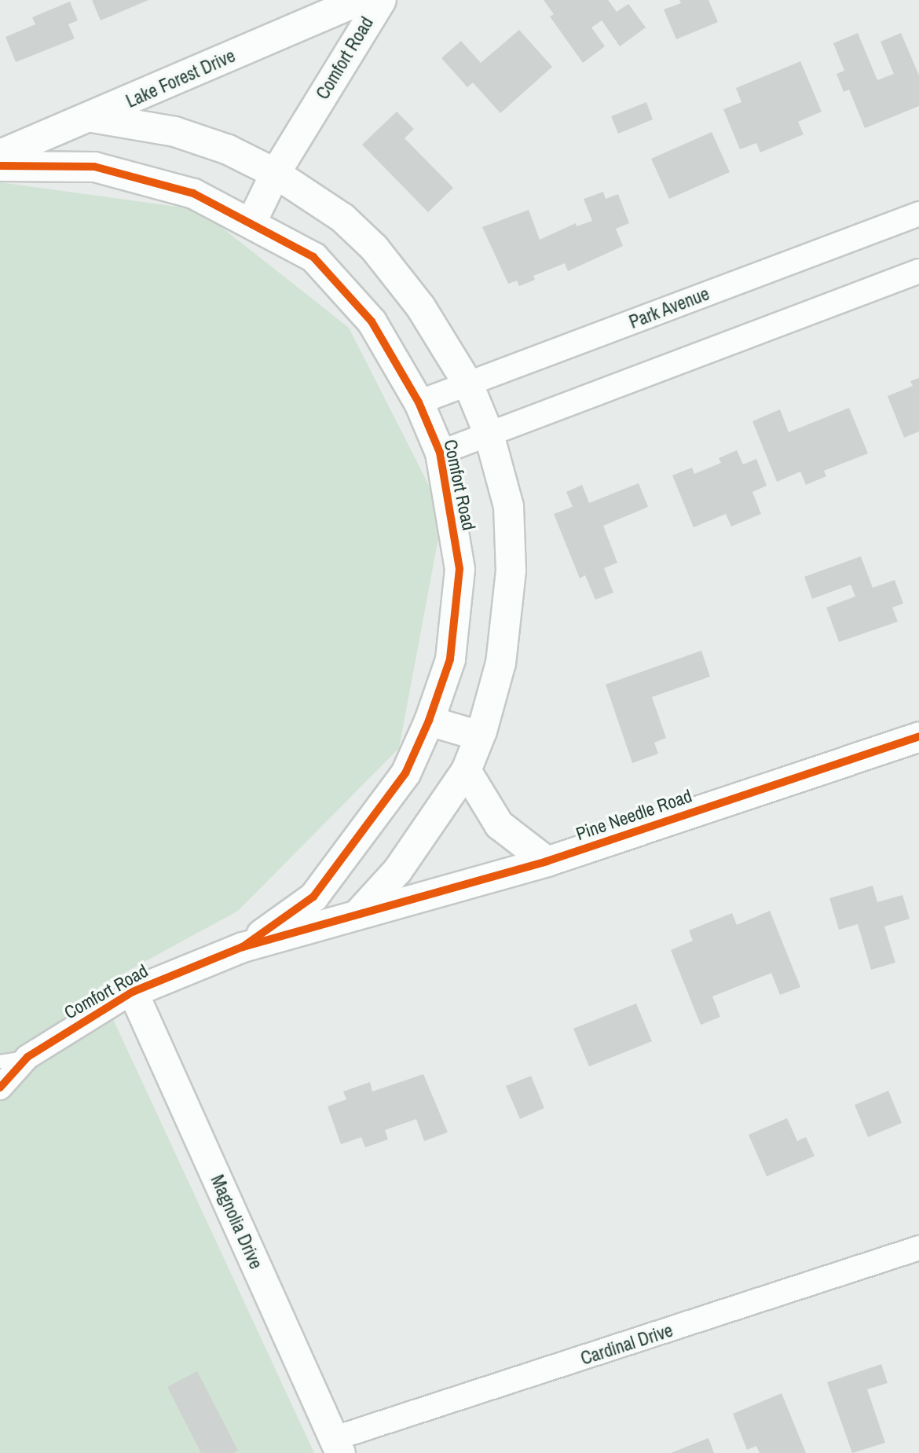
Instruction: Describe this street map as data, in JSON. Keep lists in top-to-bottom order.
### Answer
{
  "streets": {
    "street": [
      "Comfort Road",
      "Lake Forest Drive",
      "Park Avenue",
      "Pine Needle Road",
      "Magnolia Drive",
      "Cardinal Drive"
    ]
  },
  "crossings": [
    ["Comfort Road", "Park Avenue"],
    ["Comfort Road", "Pine Needle Road"],
    ["Comfort Road", "Magnolia Drive"],
    ["Magnolia Drive", "Cardinal Drive"]
  ]
}
